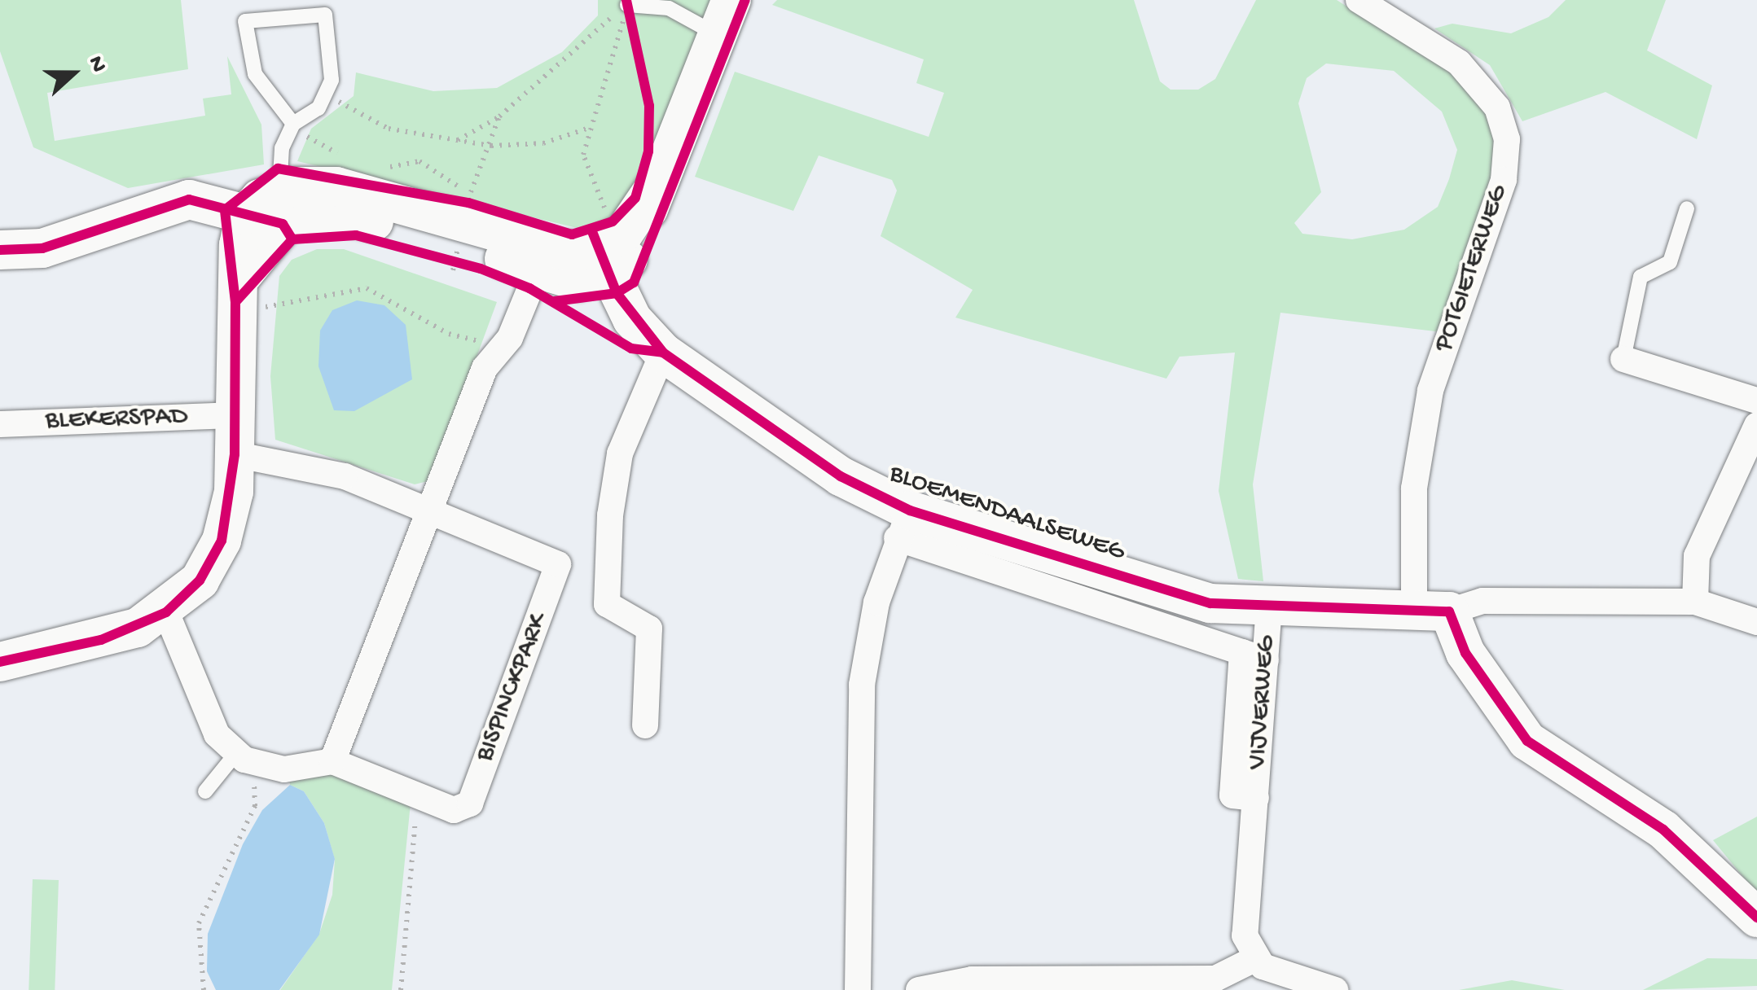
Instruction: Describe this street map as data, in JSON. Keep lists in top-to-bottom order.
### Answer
{
  "streets": {
    "street": [
      "POTGIETERWEG",
      "BLEKERSPAD",
      "BLOEMENDAALSEWEG",
      "BISPINCKPARK",
      "VIJVERWEG"
    ]
  },
  "crossings": [
    ["POTGIETERWEG", "BLOEMENDAALSEWEG"],
    ["BLOEMENDAALSEWEG", "VIJVERWEG"]
  ],
  "north": "right"
}
